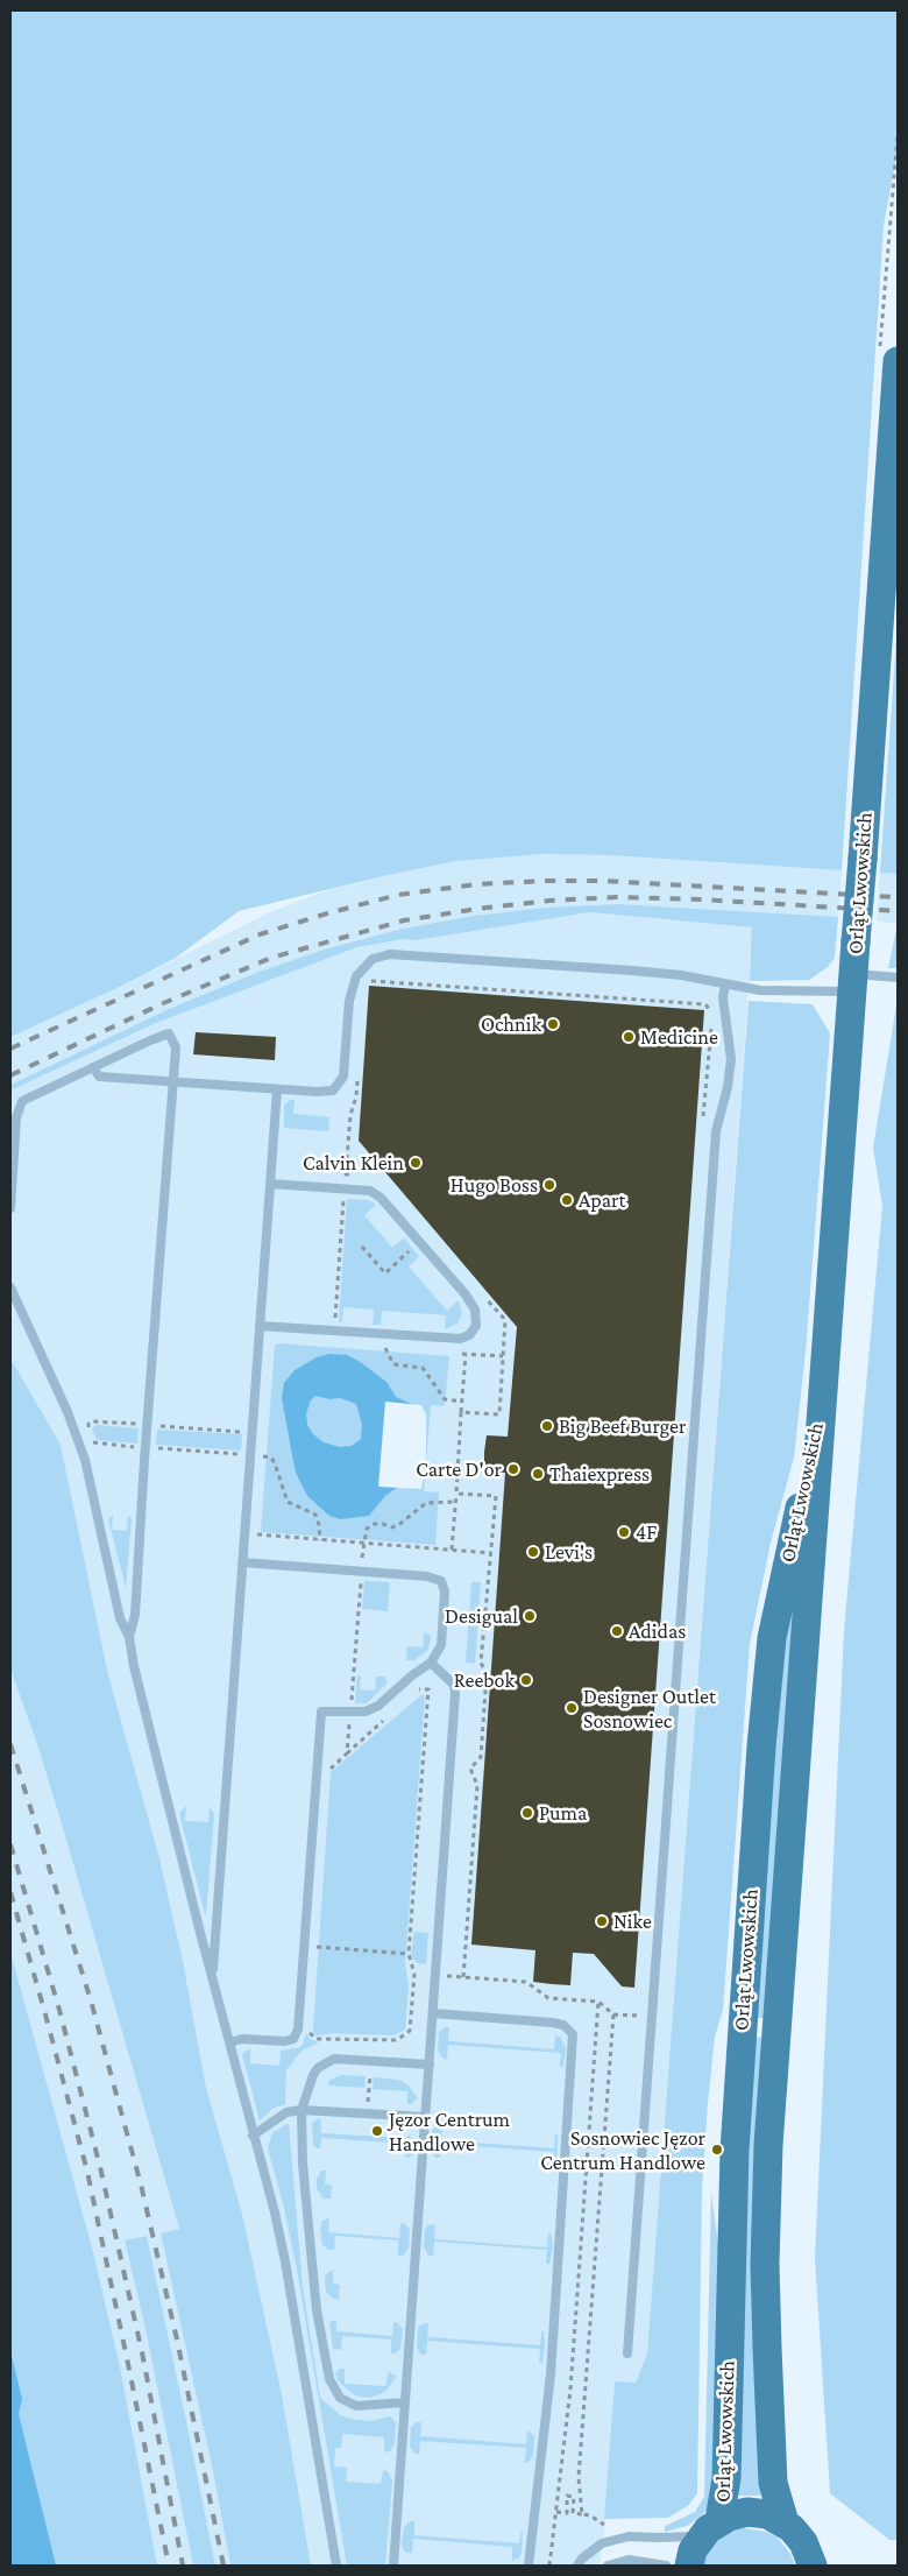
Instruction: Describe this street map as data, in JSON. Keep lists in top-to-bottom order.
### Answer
{
  "streets": {
    "main road": ["Orląt Lwowskich"]
  },
  "places": [
    "Ochnik",
    "Medicine",
    "Calvin Klein",
    "Hugo Boss",
    "Apart",
    "Big Beef Burger",
    "Carte D'or",
    "Thaiexpress",
    "4F",
    "Levi's",
    "Desigual",
    "Adidas",
    "Reebok",
    "Designer Outlet Sosnowiec",
    "Puma",
    "Nike",
    "Jęzor Centrum Handlowe",
    "Sosnowiec Jęzor Centrum Handlowe"
  ]
}
